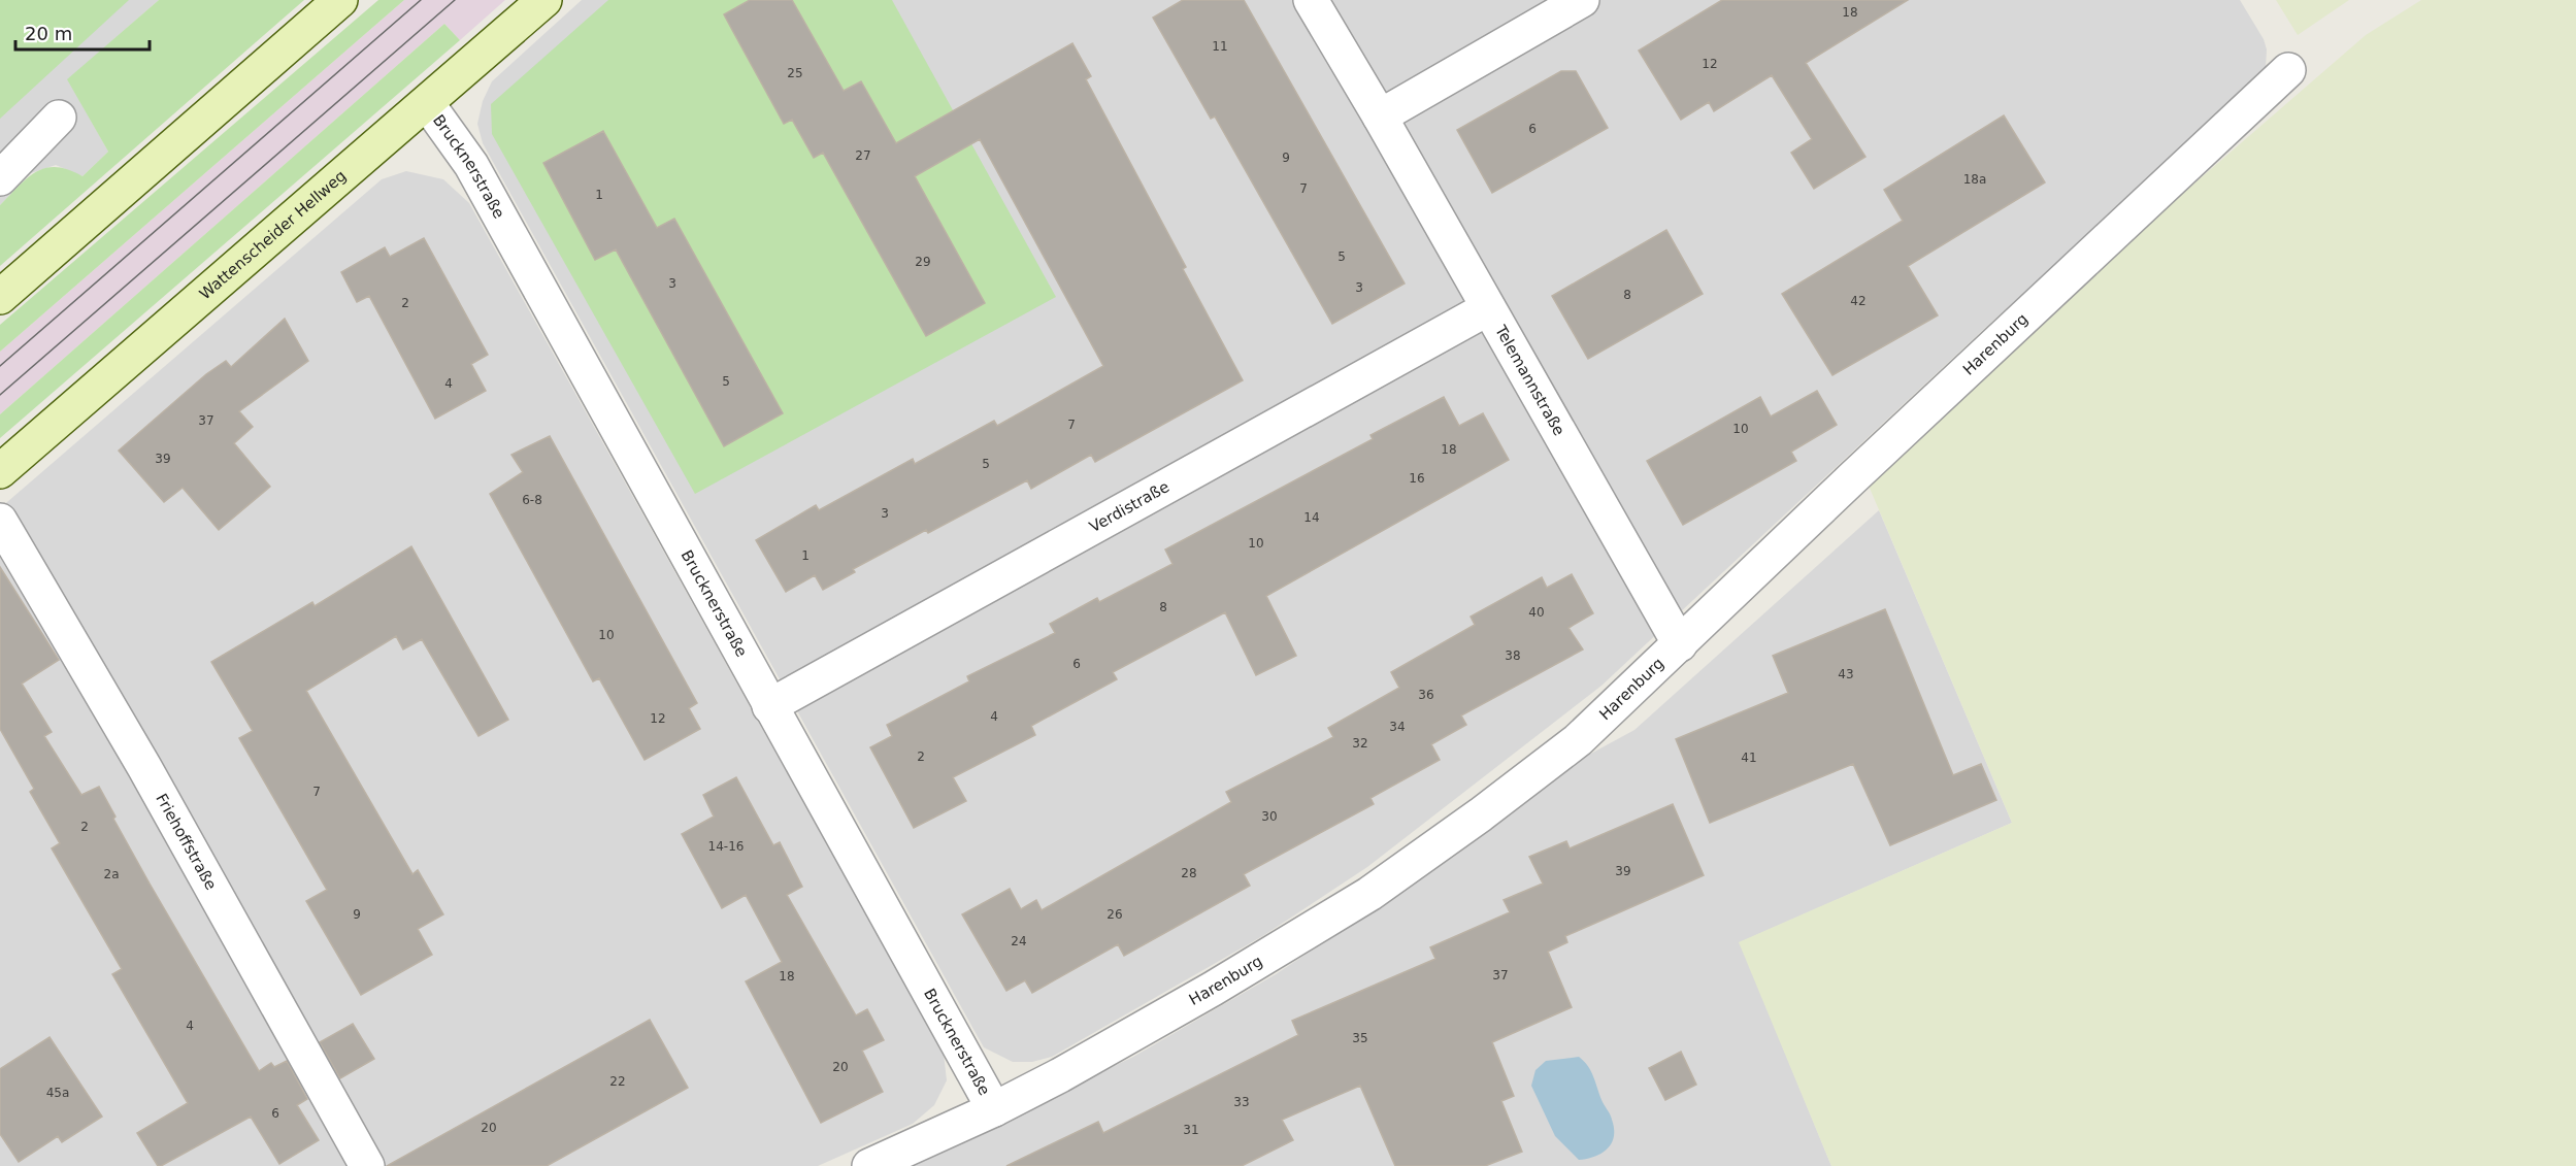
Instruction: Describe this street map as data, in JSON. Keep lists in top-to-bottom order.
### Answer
{
  "streets": {
    "main road": ["Wattenscheider Hellweg"],
    "street": [
      "Brucknerstraße",
      "Harenburg",
      "Telemannstraße",
      "Verdistraße",
      "Friehoffstraße"
    ]
  },
  "crossings": [
    ["Brucknerstraße", "Wattenscheider Hellweg"],
    ["Brucknerstraße", "Harenburg"],
    ["Brucknerstraße", "Verdistraße"],
    ["Harenburg", "Telemannstraße"],
    ["Telemannstraße", "Verdistraße"]
  ],
  "house_numbers": [
    "18",
    "11",
    "12",
    "25",
    "6",
    "27",
    "9",
    "18a",
    "7",
    "1",
    "5",
    "29",
    "3",
    "3",
    "8",
    "42",
    "2",
    "5",
    "4",
    "37",
    "7",
    "10",
    "18",
    "39",
    "5",
    "16",
    "6-8",
    "3",
    "14",
    "10",
    "1",
    "8",
    "40",
    "10",
    "38",
    "6",
    "43",
    "36",
    "4",
    "12",
    "34",
    "32",
    "2",
    "41",
    "7",
    "30",
    "2",
    "14-16",
    "39",
    "28",
    "2a",
    "9",
    "26",
    "24",
    "37",
    "18",
    "4",
    "35",
    "20",
    "22",
    "45a",
    "33",
    "6",
    "20",
    "31"
  ],
  "scale_bar": "20 m"
}
